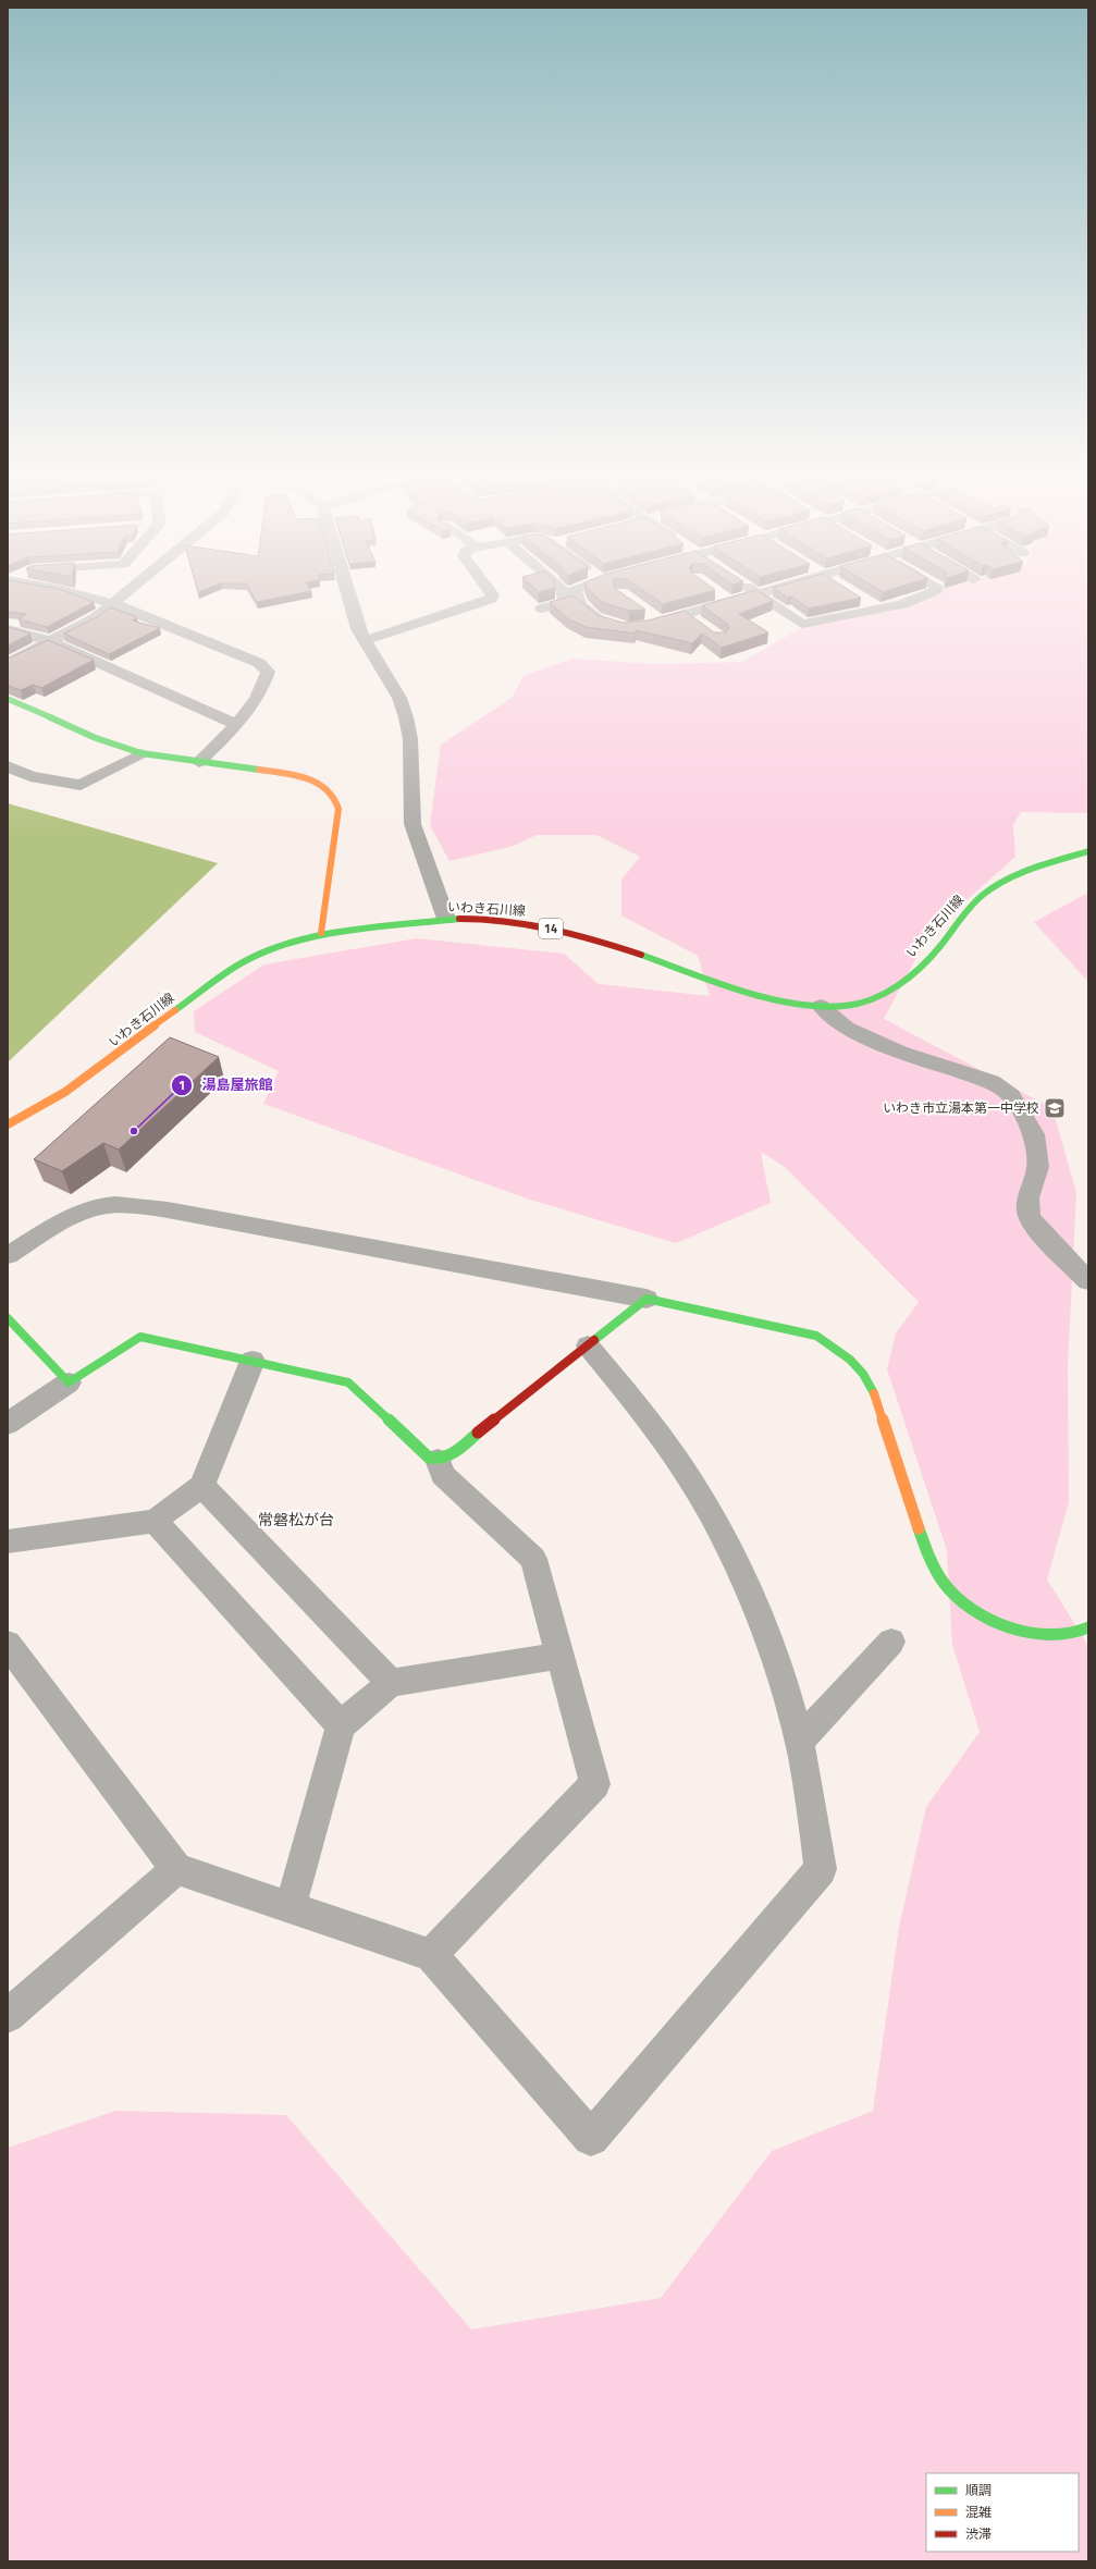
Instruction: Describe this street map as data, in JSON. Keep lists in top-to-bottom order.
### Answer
{
  "streets": {
    "street": ["いわき石川線", "14"]
  },
  "districts": ["常磐松が台"],
  "places": {
    "school or university": ["いわき市立湯本第一中学校"],
    "other": ["湯島屋旅館"]
  },
  "legend": ["順調", "混雑", "渋滞"]
}
